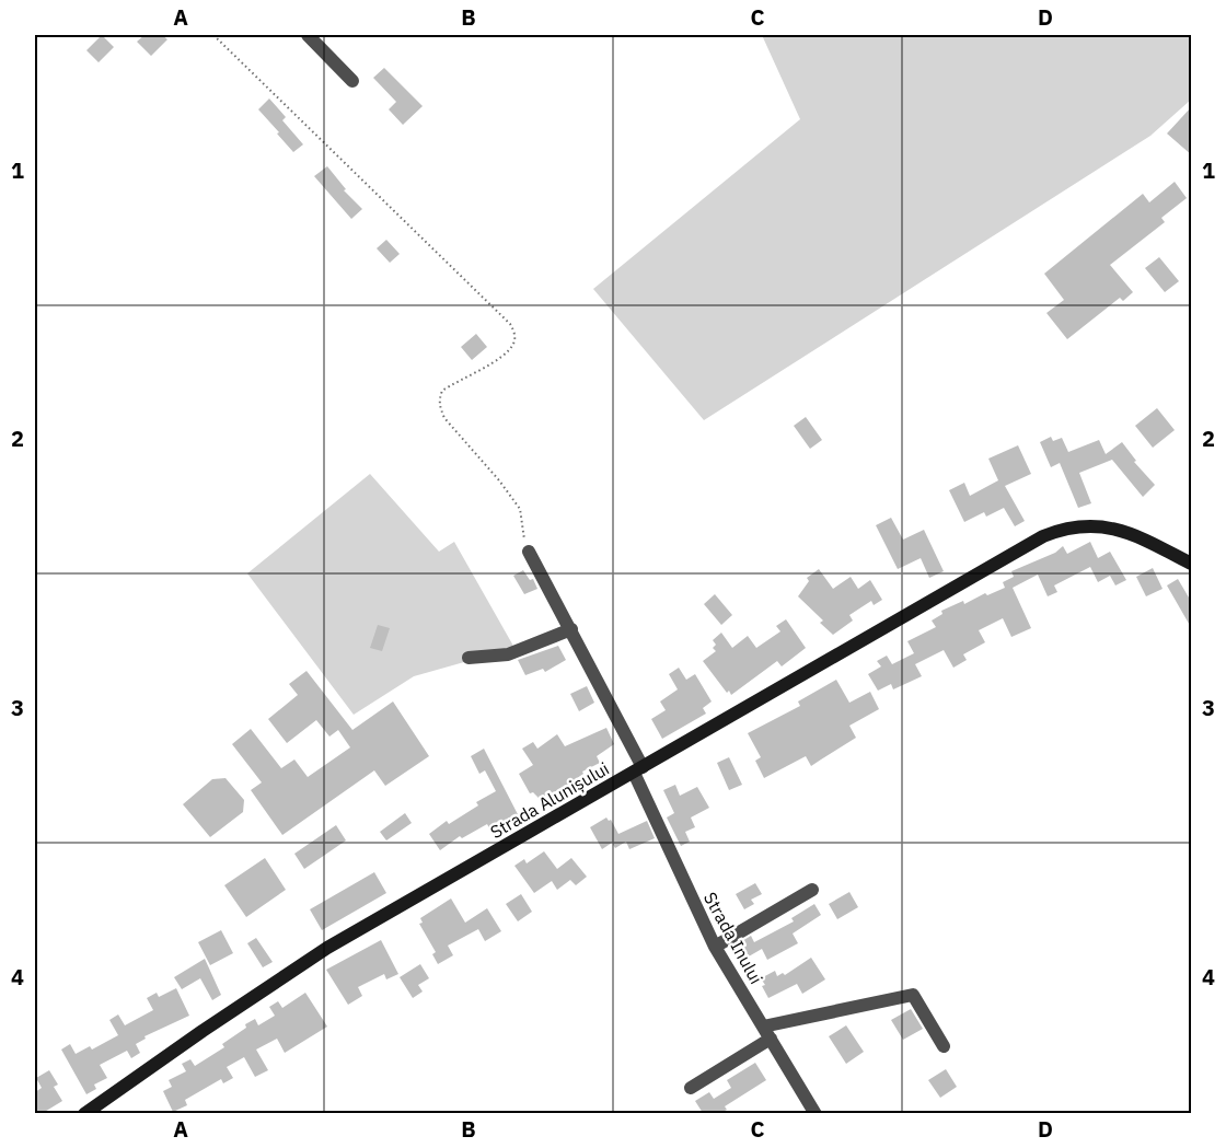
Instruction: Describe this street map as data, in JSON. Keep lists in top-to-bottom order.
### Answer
{
  "streets": {
    "main road": ["Strada Alunișului"],
    "street": ["Strada Inului"]
  },
  "crossings": [
    ["Strada Alunișului", "Strada Inului"]
  ],
  "grid": {
    "columns": [
      "A",
      "B",
      "C",
      "D"
    ],
    "rows": [
      "1",
      "2",
      "3",
      "4"
    ]
  }
}
